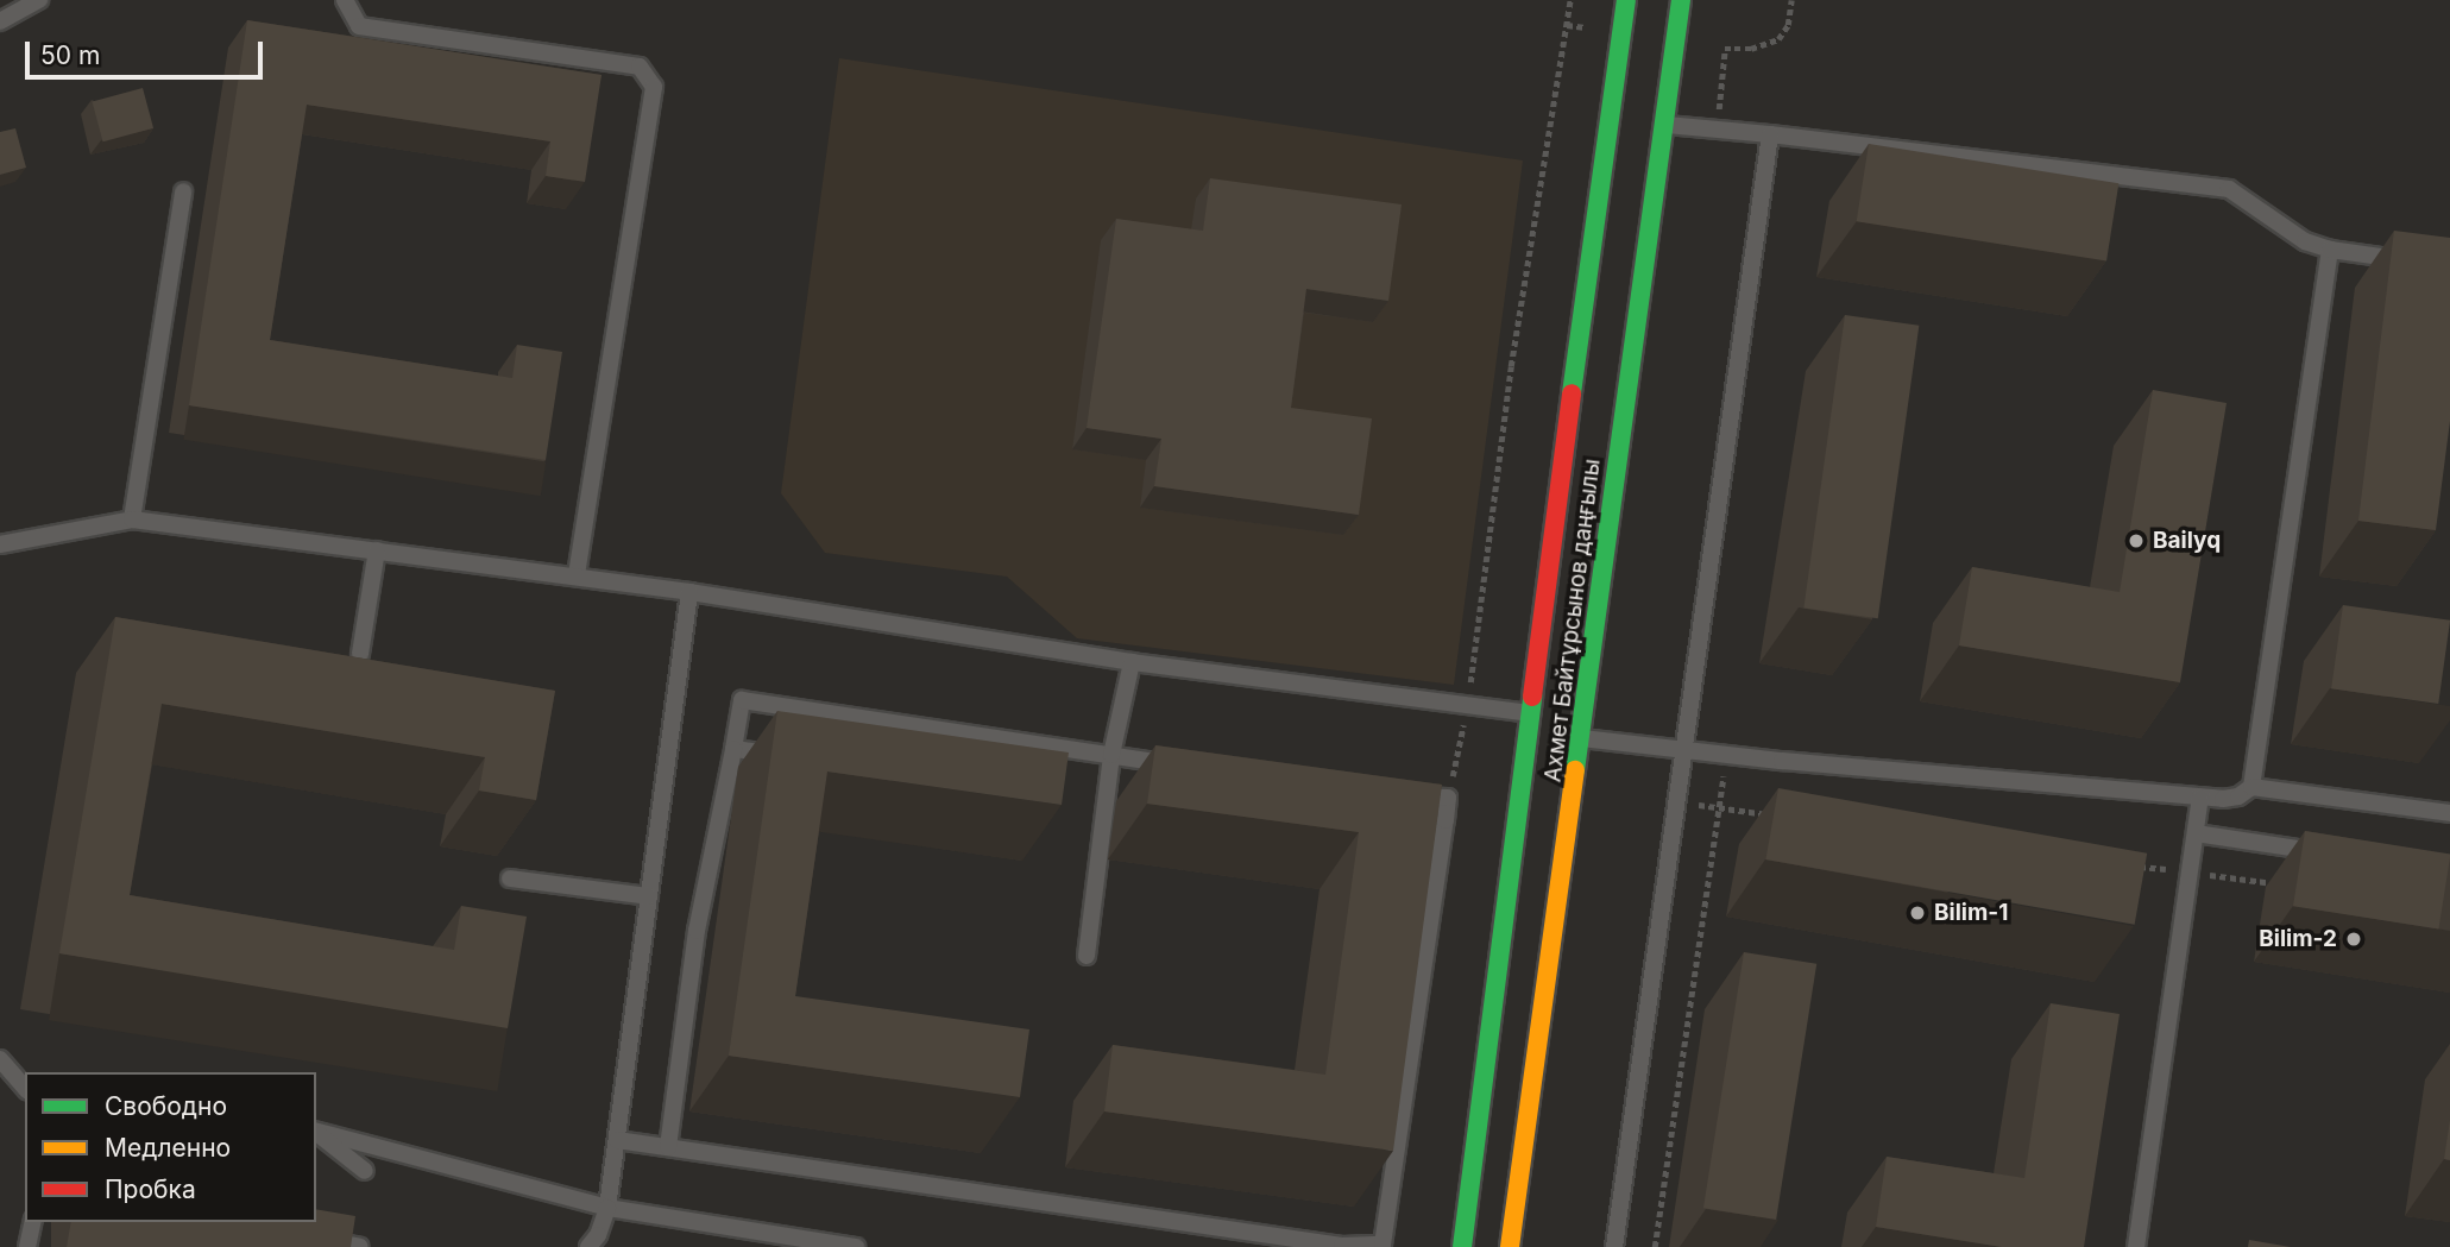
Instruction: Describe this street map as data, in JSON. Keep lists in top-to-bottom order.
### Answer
{
  "streets": {
    "street": ["Ахмет Байтұрсынов даңғылы"]
  },
  "places": ["Bailyq", "Bilim-1", "Bilim-2"],
  "legend": ["Свободно", "Медленно", "Пробка"],
  "scale_bar": "50 m"
}
